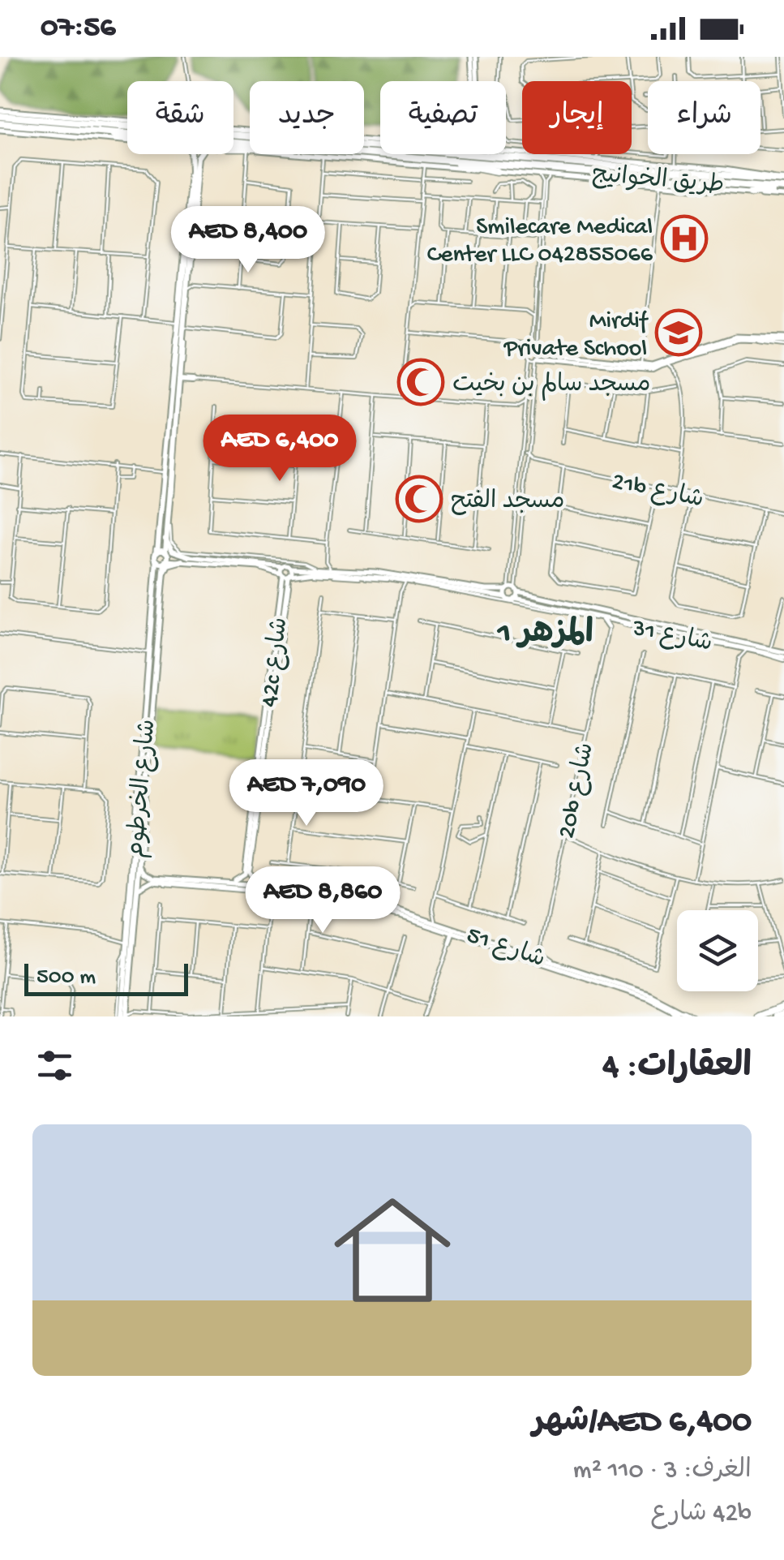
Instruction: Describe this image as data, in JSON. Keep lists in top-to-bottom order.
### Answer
{
  "streets": {
    "main road": ["طريق الخوانيج", "شارع الخرطوم"],
    "street": [
      "21b شارع",
      "شارع 31",
      "42c شارع",
      "20b شارع",
      "شارع 51"
    ]
  },
  "crossings": [
    ["شارع 31", "20b شارع"],
    ["42c شارع", "شارع 51"]
  ],
  "districts": ["المزهر 1"],
  "places": {
    "hospital": ["Smilecare Medical Center LLC 042855066"],
    "school or university": ["Mirdif Private School"],
    "mosque": ["مسجد سالم بن بخيت", "مسجد الفتح"]
  },
  "scale_bar": "500 m",
  "page": {
    "status": "07:56",
    "chip": [
      "شراء",
      "إيجار",
      "تصفية",
      "جديد",
      "شقة"
    ],
    "price": [
      "AED 8,400",
      "AED 6,400",
      "AED 7,090",
      "AED 8,860"
    ],
    "scale": "500 m",
    "heading": "العقارات: 4",
    "list": [
      {
        "name": "AED 6,400/شهر",
        "note": "الغرف: 3 · 110 m² · 42b شارع"
      }
    ]
  }
}
